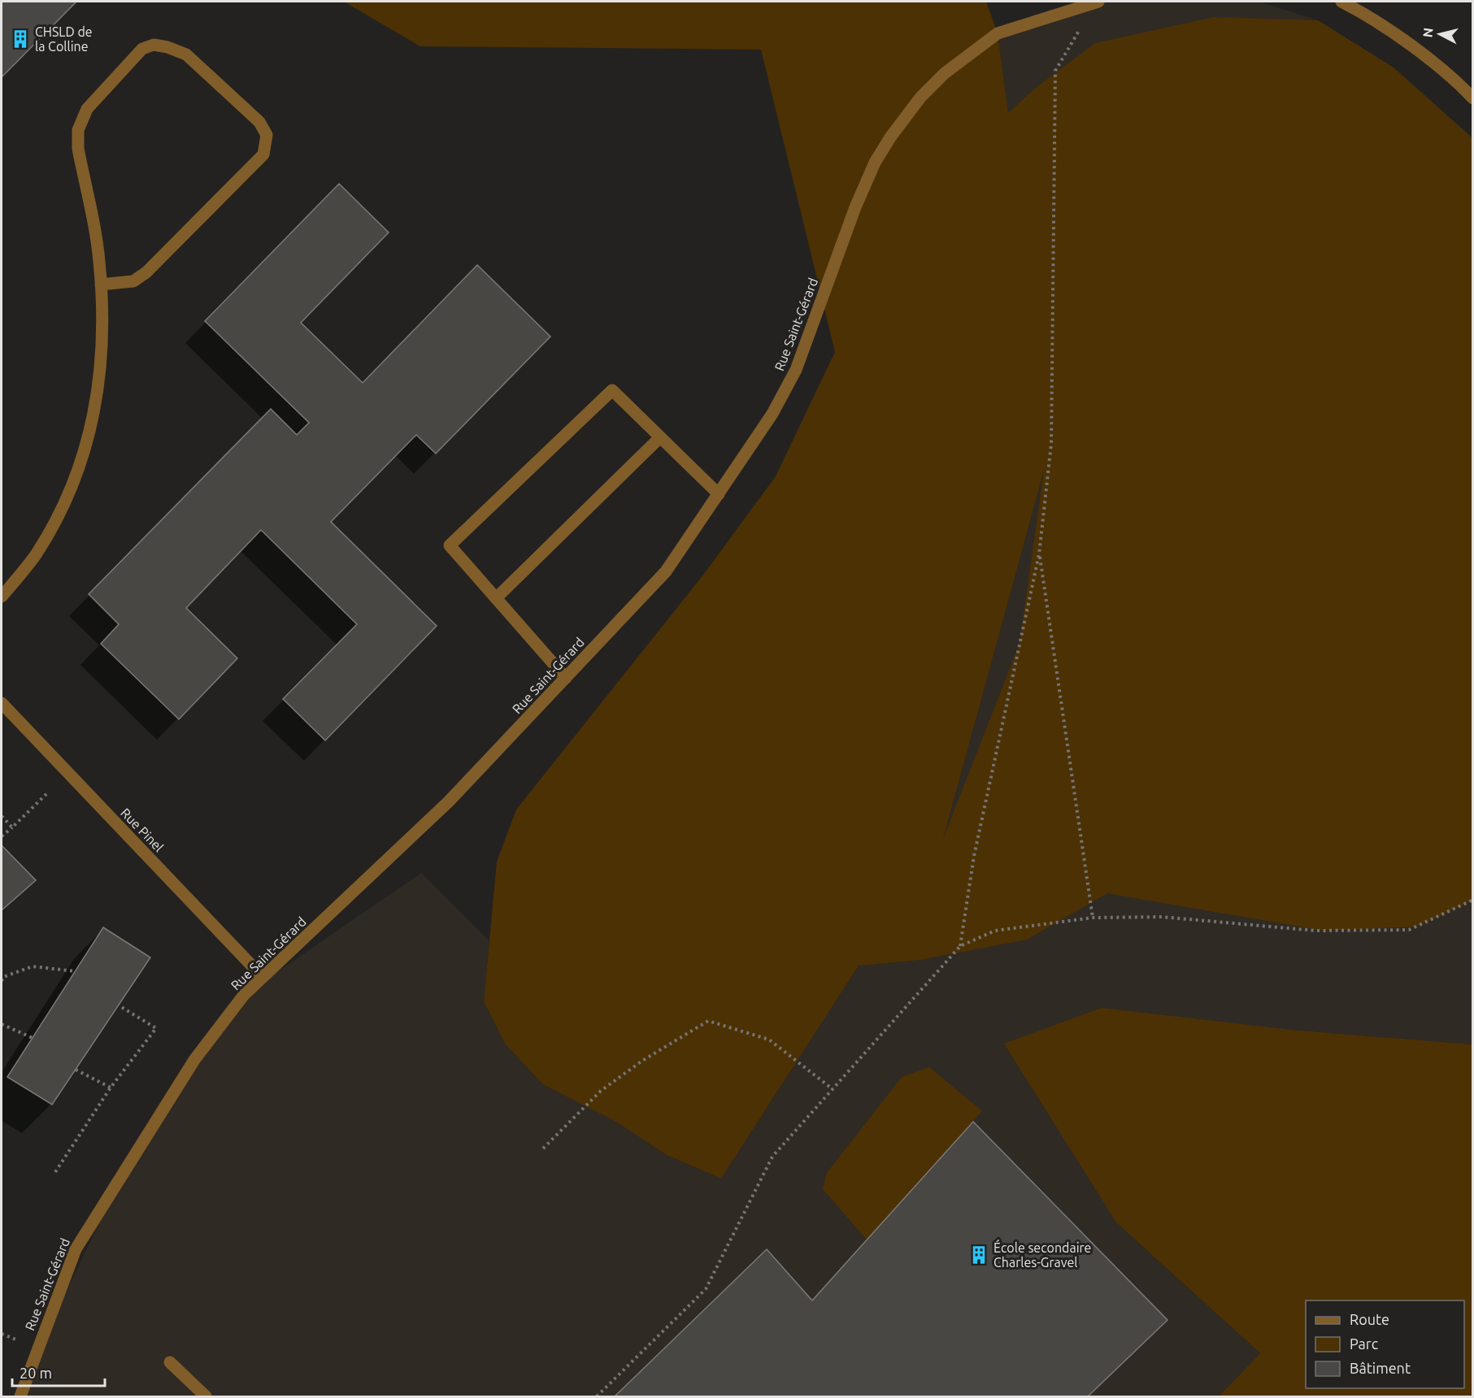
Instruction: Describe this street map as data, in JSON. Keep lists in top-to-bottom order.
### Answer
{
  "streets": {
    "street": ["Rue Saint-Gérard", "Rue Pinel"]
  },
  "crossings": [
    ["Rue Saint-Gérard", "Rue Pinel"]
  ],
  "places": {
    "building": ["CHSLD de la Colline", "École secondaire Charles-Gravel"]
  },
  "legend": ["Route", "Parc", "Bâtiment"],
  "scale_bar": "20 m",
  "north": "left"
}
